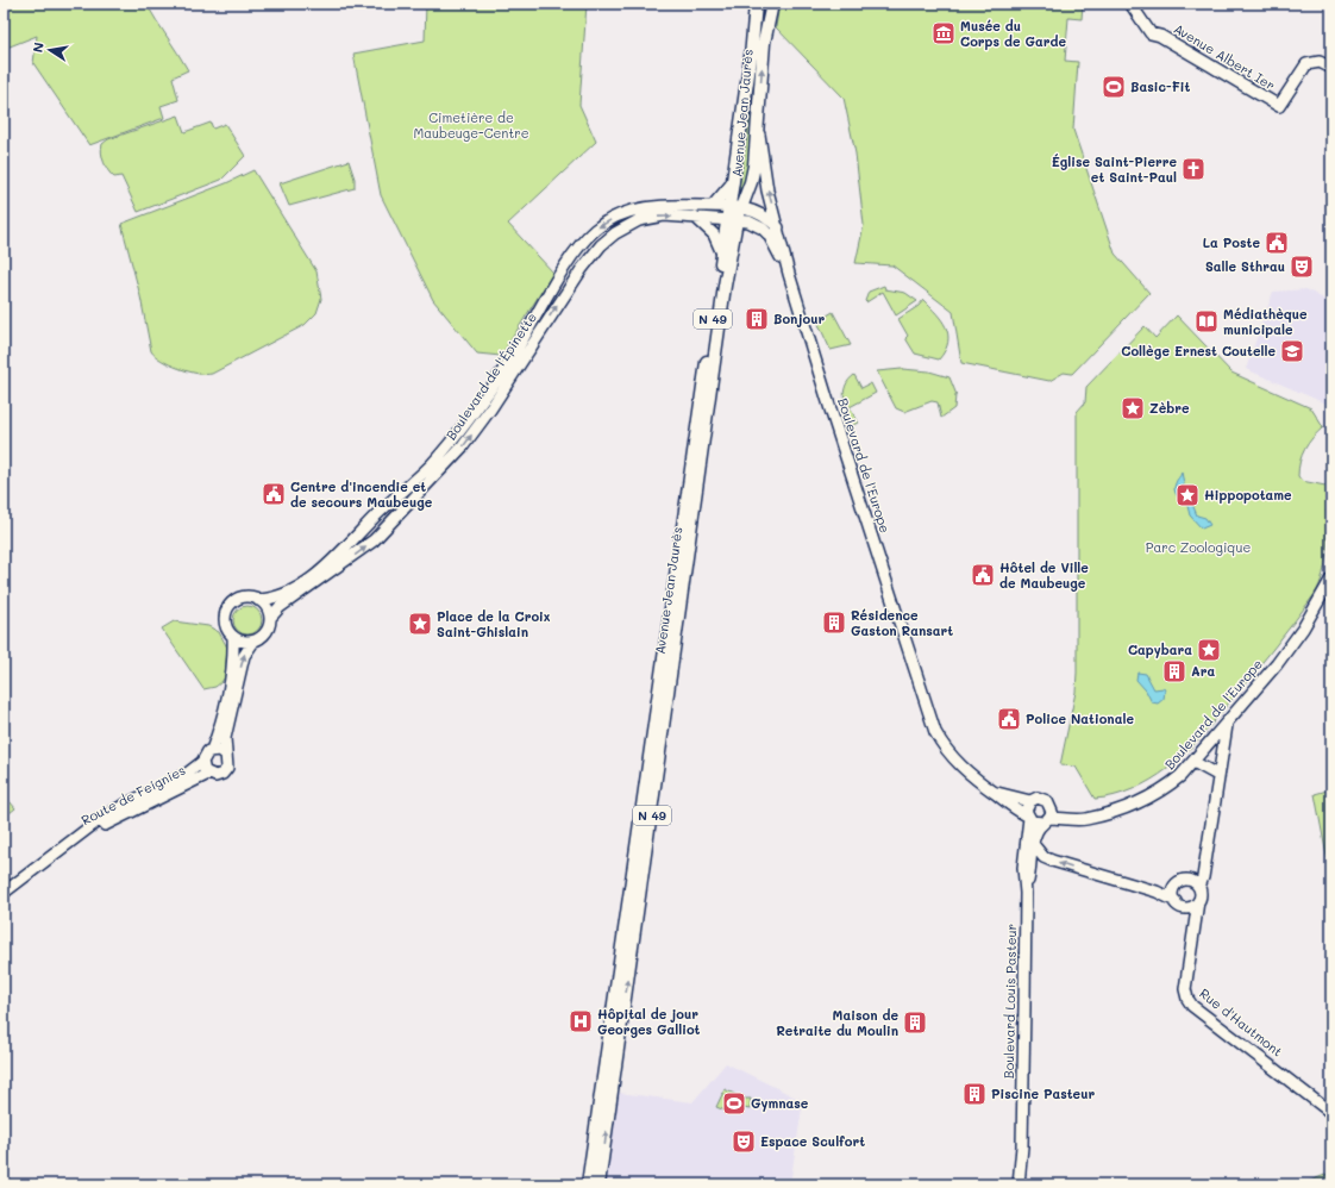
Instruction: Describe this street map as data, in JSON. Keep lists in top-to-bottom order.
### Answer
{
  "streets": {
    "main road": ["Avenue Jean Jaurès", "N 49"],
    "street": [
      "Avenue Albert Ier",
      "Boulevard de l'Épinette",
      "Boulevard de l'Europe",
      "Route de Feignies",
      "Boulevard Louis Pasteur",
      "Rue d'Hautmont"
    ]
  },
  "crossings": [
    ["Avenue Jean Jaurès", "Boulevard de l'Épinette"],
    ["Avenue Jean Jaurès", "Boulevard de l'Europe"],
    ["Boulevard de l'Épinette", "Boulevard de l'Europe"],
    ["Boulevard de l'Europe", "Boulevard Louis Pasteur"]
  ],
  "parks": ["Cimetière de Maubeuge-Centre", "Parc Zoologique"],
  "places": {
    "museum": ["Musée du Corps de Garde"],
    "sports": ["Basic-Fit", "Gymnase"],
    "church": ["Église Saint-Pierre et Saint-Paul"],
    "public building": [
      "La Poste",
      "Centre d'incendie et de secours Maubeuge",
      "Hôtel de Ville de Maubeuge",
      "Police Nationale"
    ],
    "theatre": ["Salle Sthrau", "Espace Sculfort"],
    "building": [
      "Bonjour",
      "Résidence Gaston Ransart",
      "Ara",
      "Maison de Retraite du Moulin",
      "Piscine Pasteur"
    ],
    "library": ["Médiathèque municipale"],
    "school or university": ["Collège Ernest Coutelle"],
    "place": [
      "Zèbre",
      "Hippopotame",
      "Place de la Croix Saint-Ghislain",
      "Capybara"
    ],
    "hospital": ["Hôpital de jour Georges Galliot"]
  },
  "north": "left"
}
